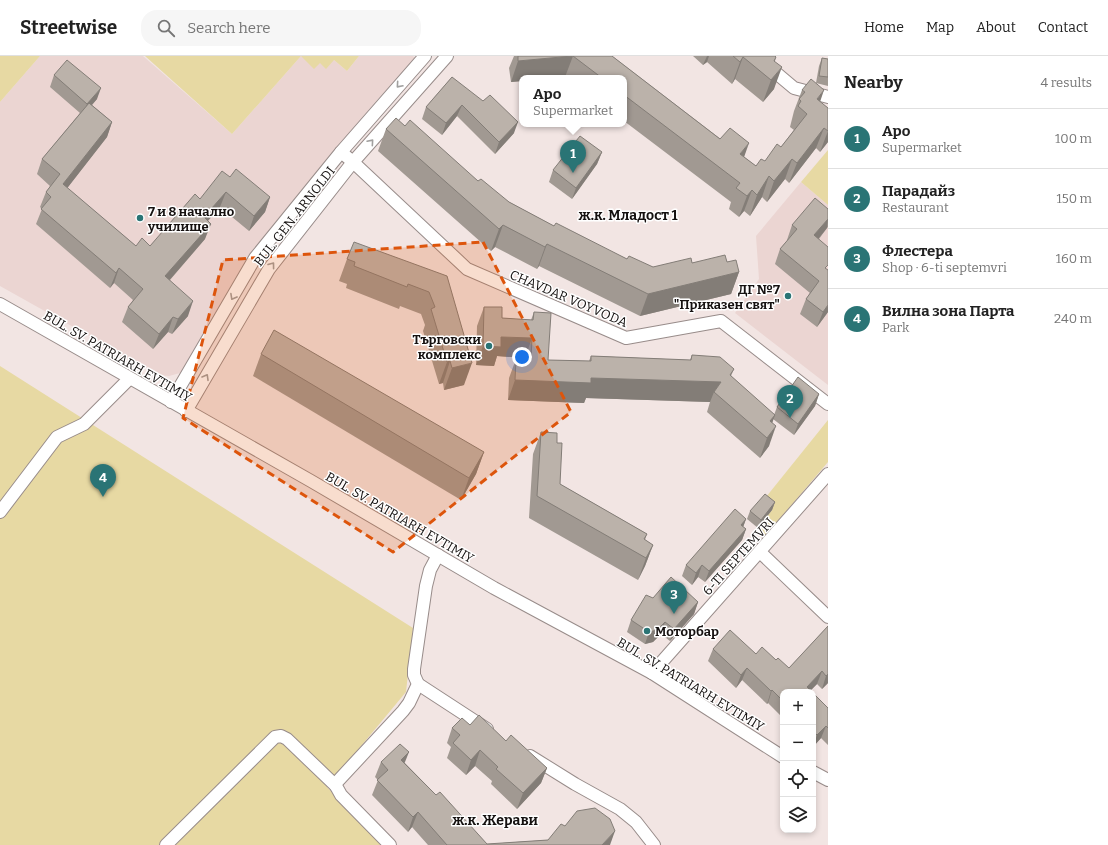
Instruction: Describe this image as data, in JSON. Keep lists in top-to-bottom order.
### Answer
{
  "streets": {
    "street": [
      "BUL. GEN. ARNOLDI",
      "CHAVDAR VOYVODA",
      "BUL. SV. PATRIARH EVTIMIY",
      "6-TI SEPTEMVRI"
    ]
  },
  "crossings": [
    ["BUL. GEN. ARNOLDI", "CHAVDAR VOYVODA"],
    ["BUL. GEN. ARNOLDI", "BUL. SV. PATRIARH EVTIMIY"],
    ["BUL. SV. PATRIARH EVTIMIY", "6-TI SEPTEMVRI"]
  ],
  "districts": ["ж.к. Младост 1", "ж.к. Жерави"],
  "places": [
    "7 и 8 начално училище",
    "ДГ №7 \"Приказен свят\"",
    "Търговски комплекс",
    "Моторбар"
  ],
  "page": {
    "header": "Streetwise",
    "search": "Search here",
    "nav": [
      "Home",
      "Map",
      "About",
      "Contact"
    ],
    "heading": ["Nearby", "4 results"],
    "popup": ["Аро", "Supermarket"],
    "list": [
      {
        "mark": "1",
        "name": "Аро",
        "note": "Supermarket",
        "value": "100 m"
      },
      {
        "mark": "2",
        "name": "Парадайз",
        "note": "Restaurant",
        "value": "150 m"
      },
      {
        "mark": "3",
        "name": "Флестера",
        "note": "Shop · 6-ti septemvri",
        "value": "160 m"
      },
      {
        "mark": "4",
        "name": "Вилна зона Парта",
        "note": "Park",
        "value": "240 m"
      }
    ],
    "pins": [
      "1",
      "2",
      "4",
      "3"
    ],
    "map_buttons": ["+", "−"]
  }
}
